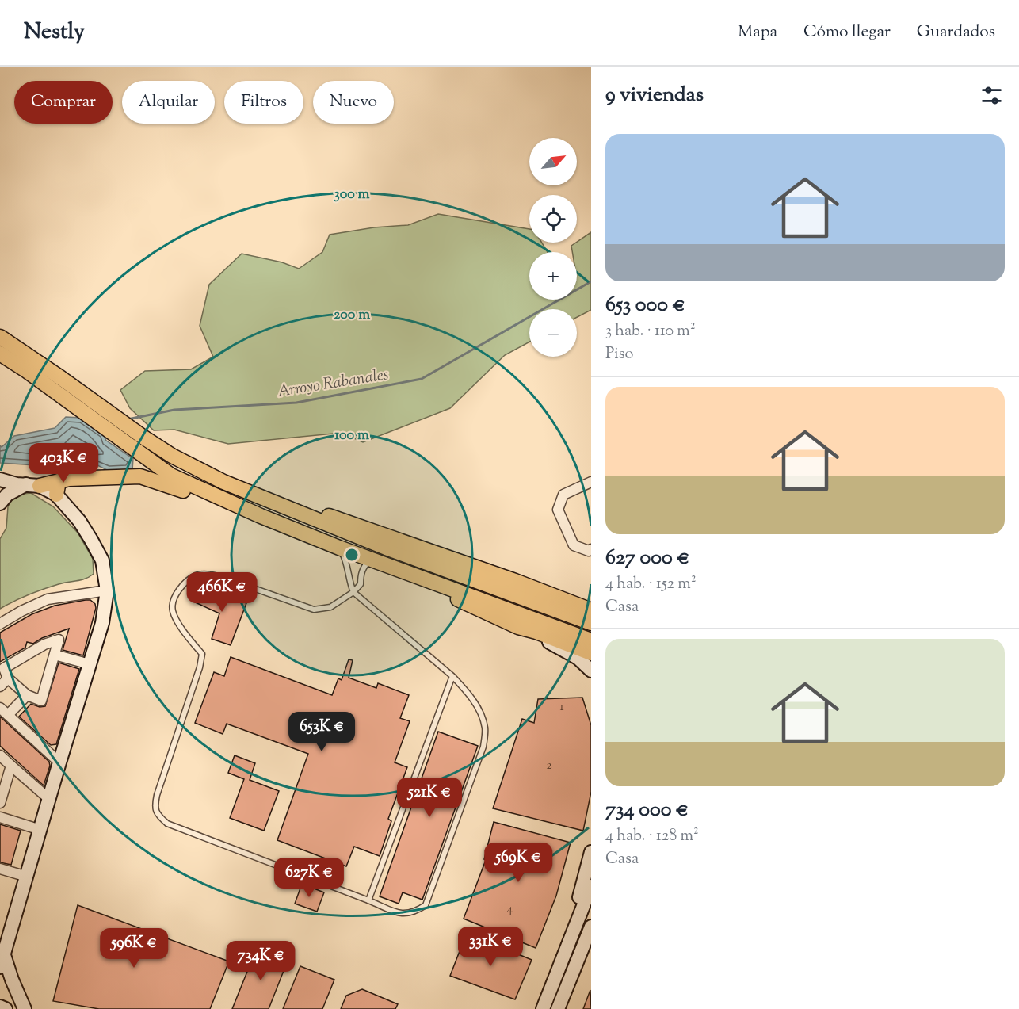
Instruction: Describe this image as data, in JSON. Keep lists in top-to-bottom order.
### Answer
{
  "water": ["Arroyo Rabanales"],
  "house_numbers": ["1", "2", "4"],
  "north": "top right",
  "page": {
    "header": "Nestly",
    "nav": ["Mapa", "Cómo llegar", "Guardados"],
    "heading": "9 viviendas",
    "chip": [
      "Comprar",
      "Alquilar",
      "Filtros",
      "Nuevo"
    ],
    "list": [
      {
        "name": "653 000 €",
        "note": "3 hab. · 110 m² · Piso"
      },
      {
        "name": "627 000 €",
        "note": "4 hab. · 152 m² · Casa"
      },
      {
        "name": "734 000 €",
        "note": "4 hab. · 128 m² · Casa"
      }
    ],
    "map_buttons": ["+", "−"],
    "price": [
      "403K €",
      "466K €",
      "653K €",
      "521K €",
      "569K €",
      "627K €",
      "331K €",
      "596K €",
      "734K €"
    ]
  },
  "rings": ["300 m", "200 m", "100 m"]
}
